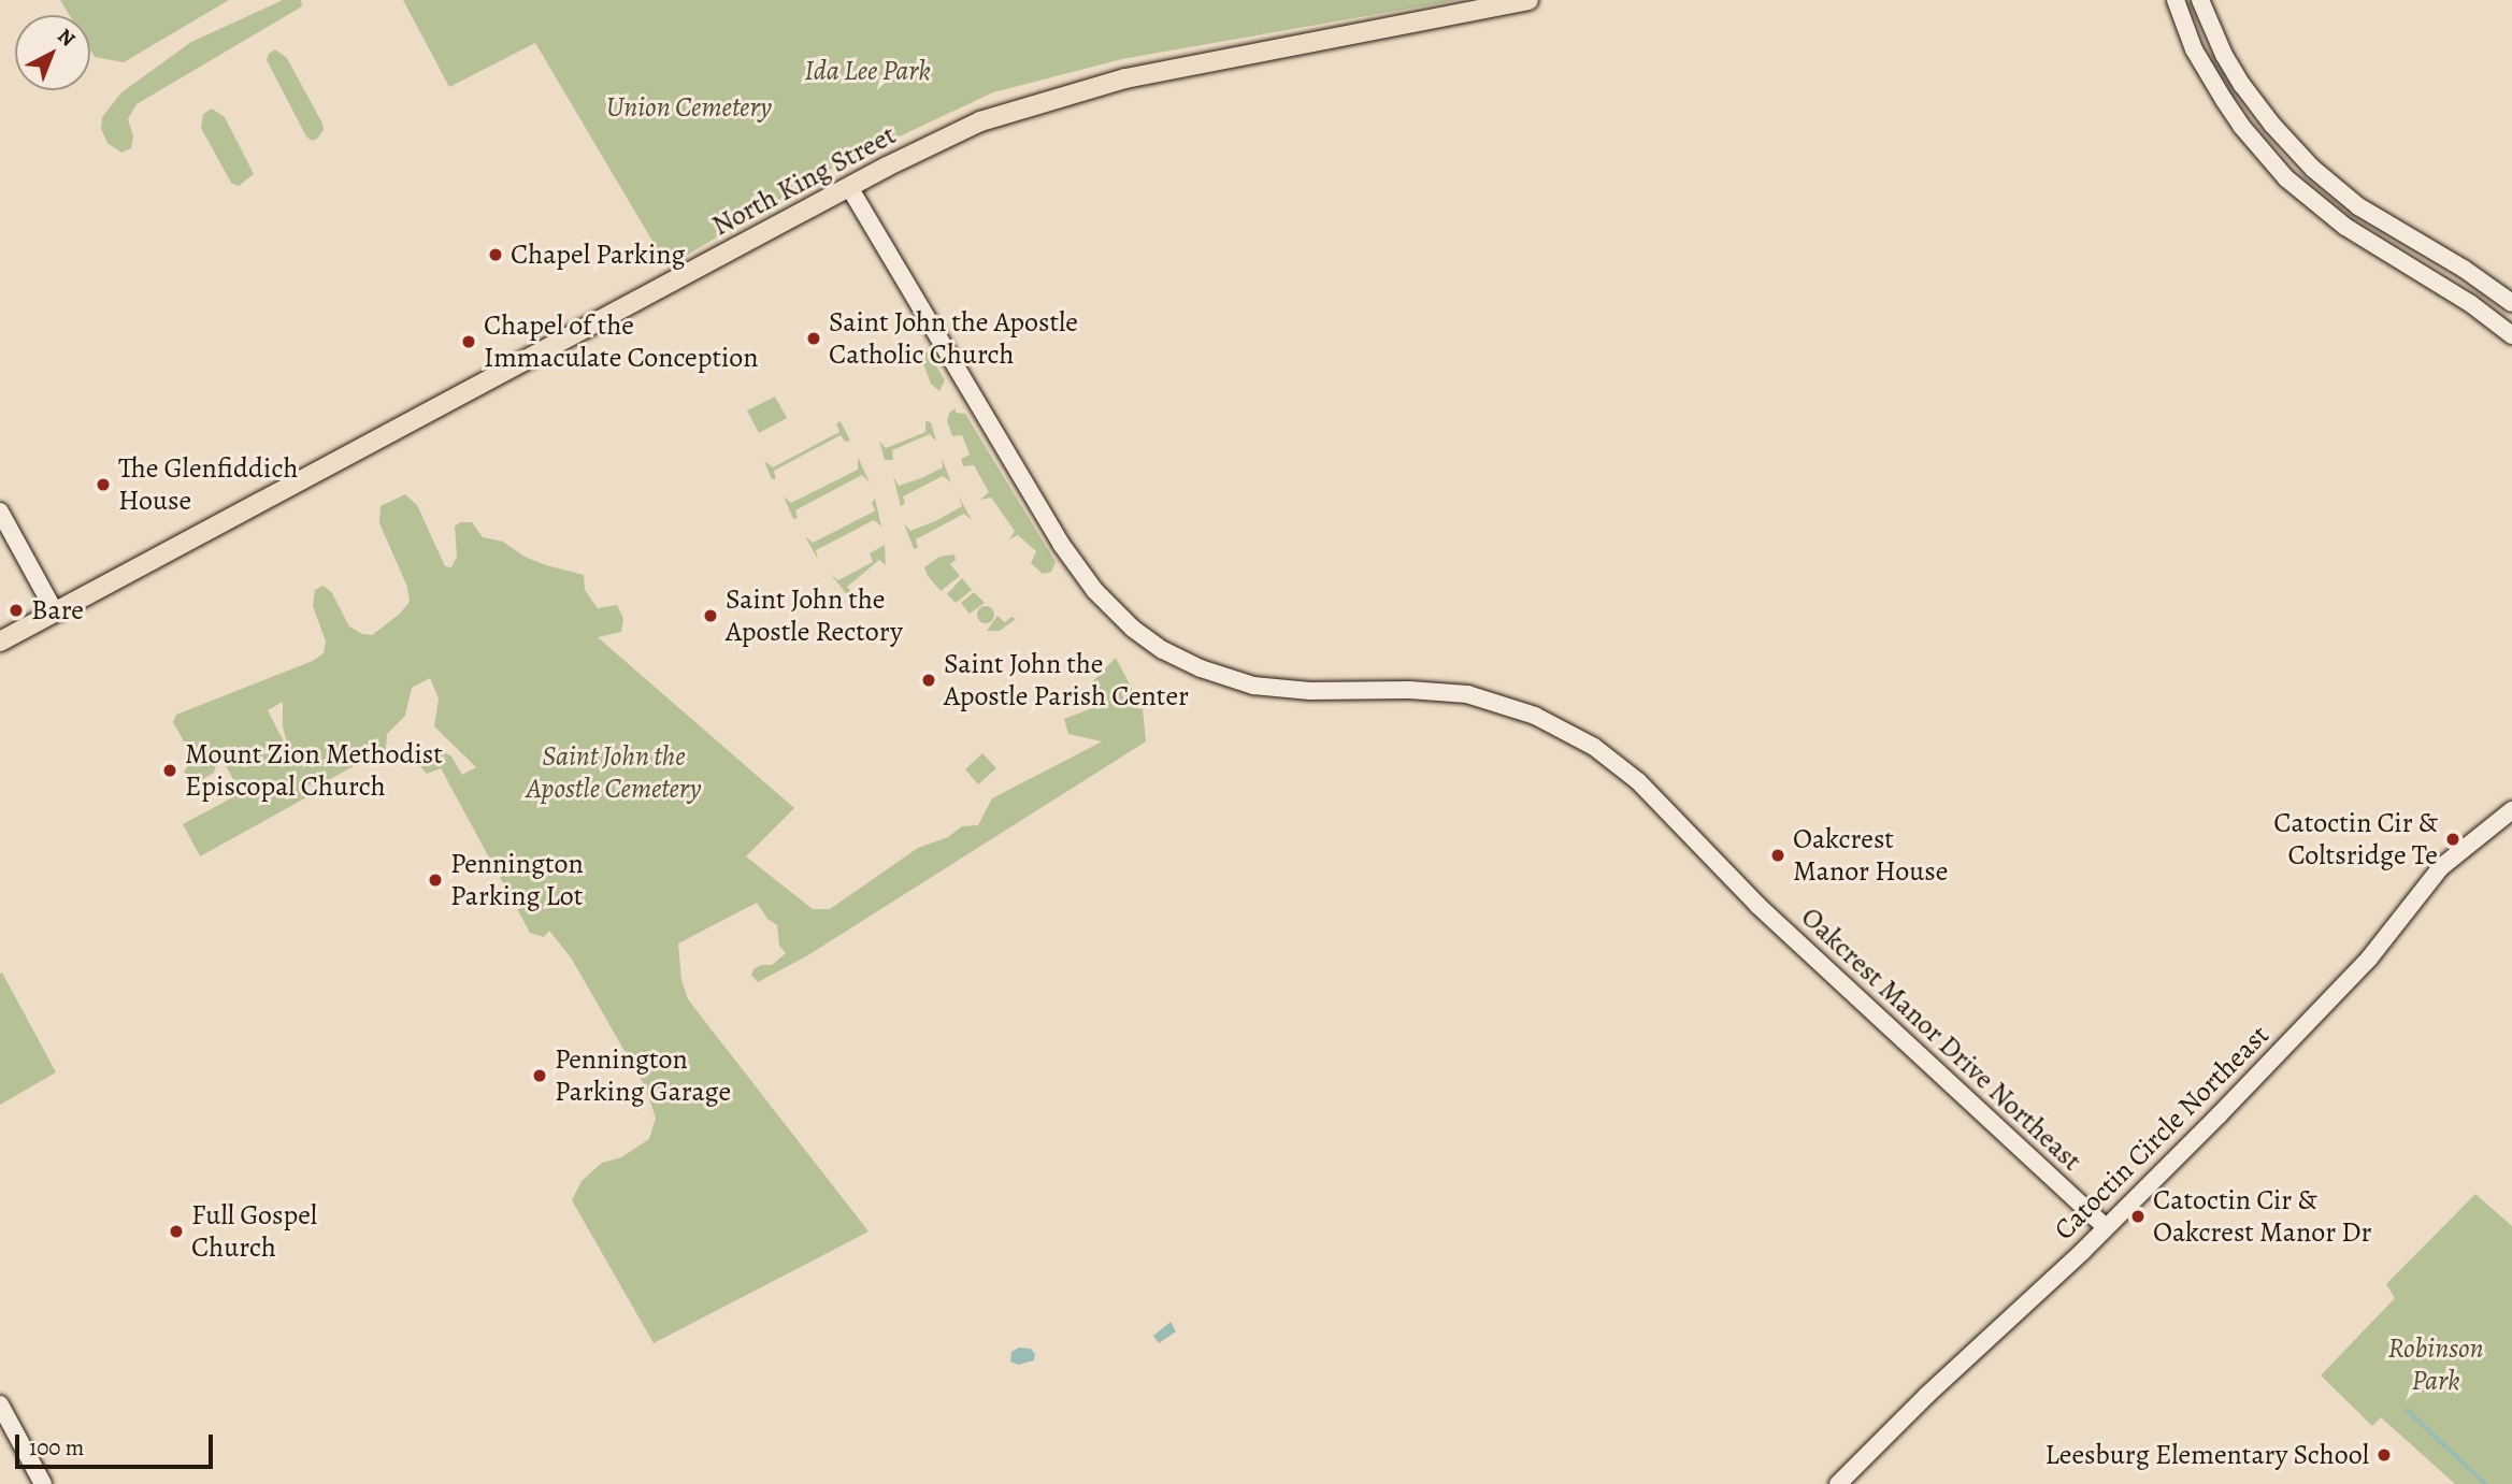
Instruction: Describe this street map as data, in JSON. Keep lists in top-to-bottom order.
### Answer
{
  "streets": {
    "main road": ["North King Street"],
    "street": ["Oakcrest Manor Drive Northeast", "Catoctin Circle Northeast"]
  },
  "crossings": [
    ["North King Street", "Oakcrest Manor Drive Northeast"],
    ["Oakcrest Manor Drive Northeast", "Catoctin Circle Northeast"]
  ],
  "parks": [
    "Ida Lee Park",
    "Union Cemetery",
    "Saint John the Apostle Cemetery",
    "Robinson Park"
  ],
  "places": [
    "Chapel Parking",
    "Saint John the Apostle Catholic Church",
    "Chapel of the Immaculate Conception",
    "The Glenfiddich House",
    "Bare",
    "Saint John the Apostle Rectory",
    "Saint John the Apostle Parish Center",
    "Mount Zion Methodist Episcopal Church",
    "Catoctin Cir & Coltsridge Te",
    "Oakcrest Manor House",
    "Pennington Parking Lot",
    "Pennington Parking Garage",
    "Catoctin Cir & Oakcrest Manor Dr",
    "Full Gospel Church",
    "Leesburg Elementary School"
  ],
  "scale_bar": "100 m",
  "north": "top right"
}
